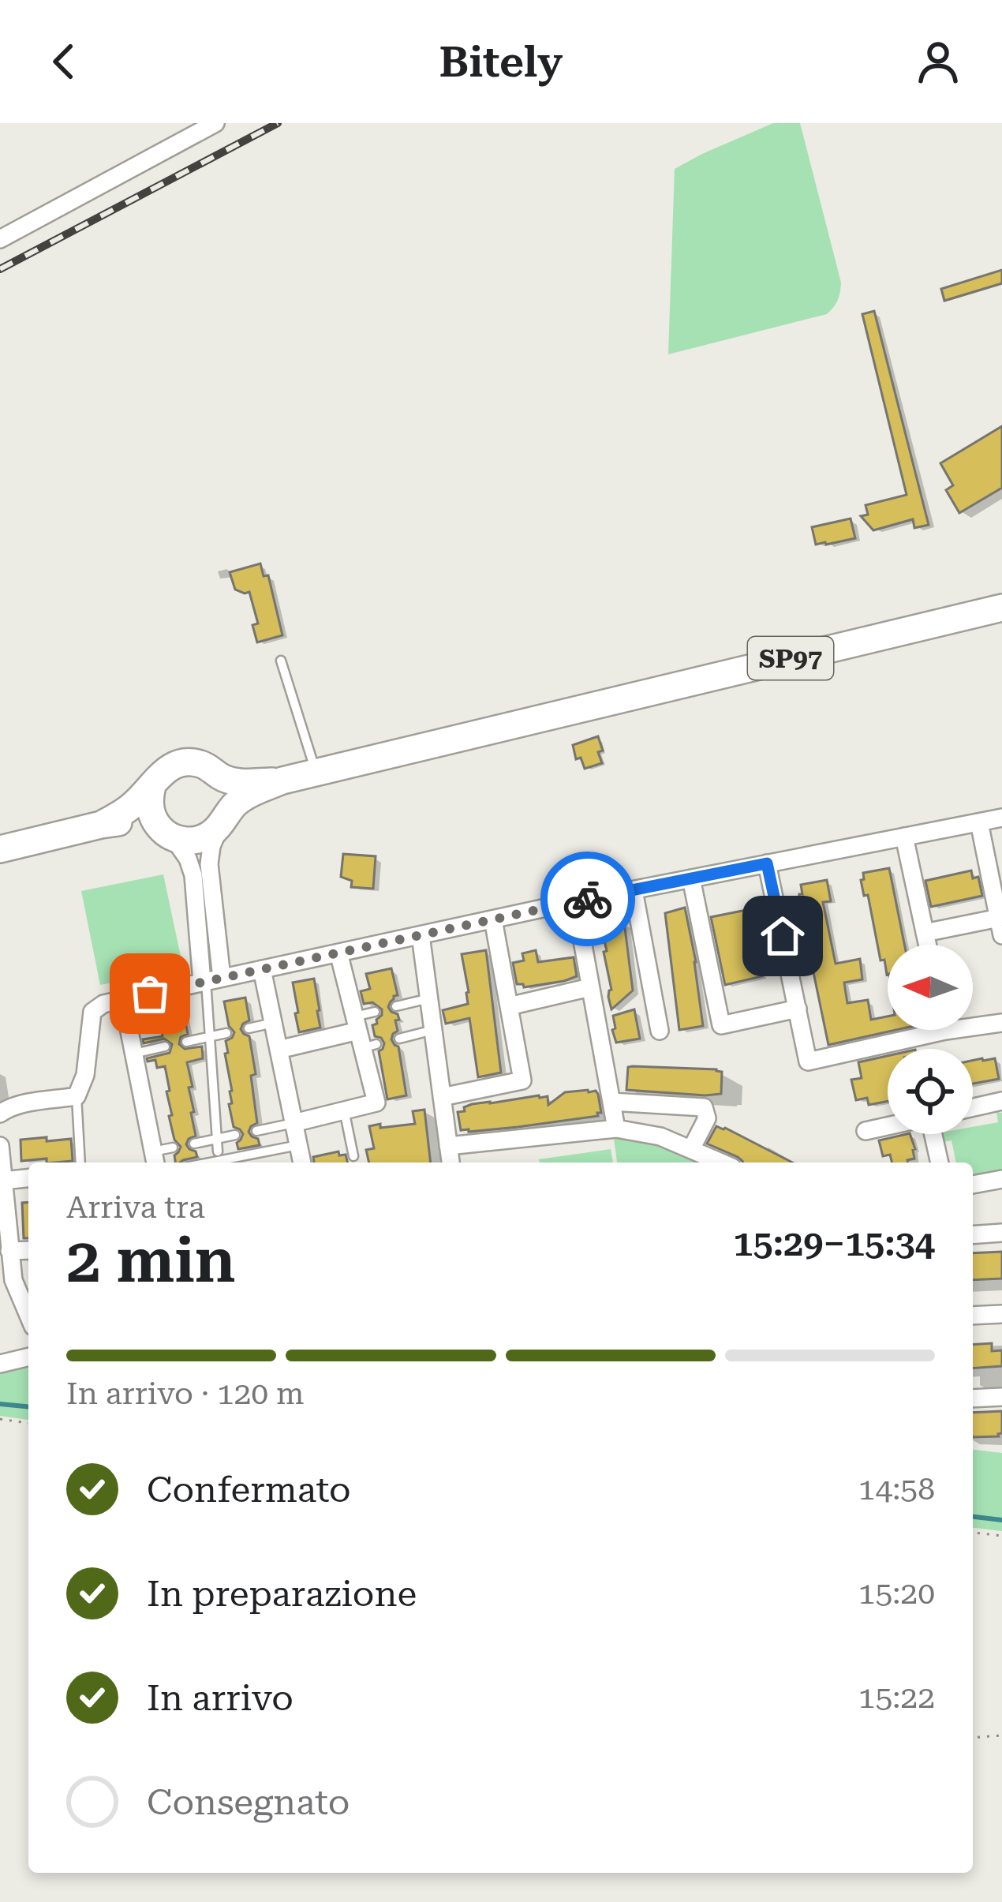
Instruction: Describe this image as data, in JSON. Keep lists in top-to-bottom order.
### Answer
{
  "streets": {
    "main road": ["SP97"]
  },
  "north": "left",
  "page": {
    "header": "Bitely",
    "heading": ["2 min", "Arriva tra", "15:29–15:34"],
    "bar": "In arrivo · 120 m",
    "list": [
      ["Confermato", "14:58"],
      ["In preparazione", "15:20"],
      ["In arrivo", "15:22"],
      "Consegnato"
    ]
  }
}
